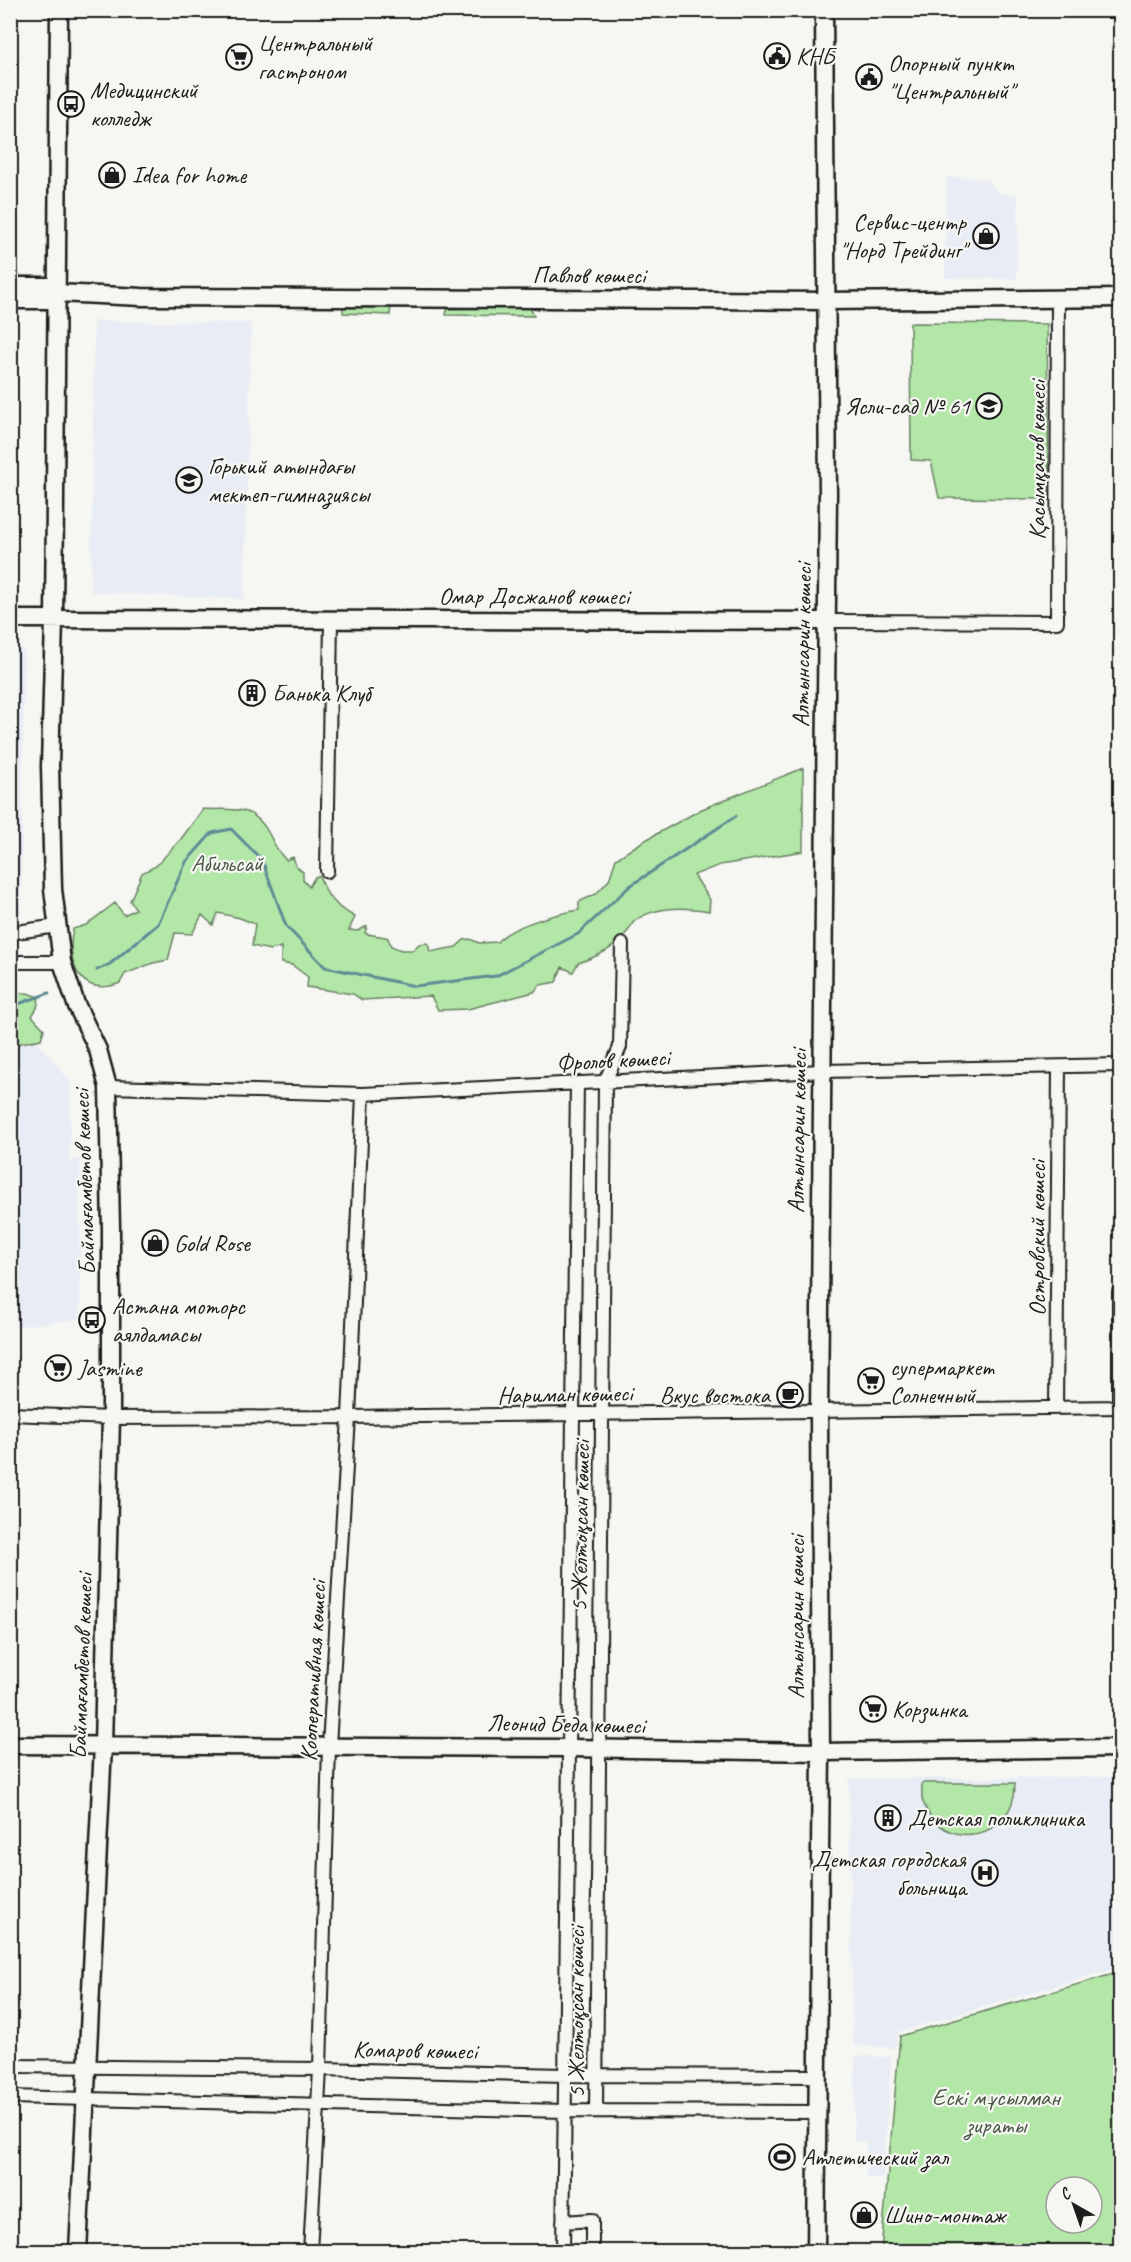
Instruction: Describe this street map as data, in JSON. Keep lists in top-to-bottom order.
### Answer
{
  "streets": {
    "street": [
      "Павлов көшесі",
      "Қасымқанов көшесі",
      "Омар Досжанов көшесі",
      "Алтынсарин көшесі",
      "Фролов көшесі",
      "Баймағамбетов көшесі",
      "Островский көшесі",
      "Нариман көшесі",
      "5 Желтоқсан көшесі",
      "Кооперативная көшесі",
      "Леонид Беда көшесі",
      "Комаров көшесі"
    ]
  },
  "crossings": [
    ["Павлов көшесі", "Қасымқанов көшесі"],
    ["Павлов көшесі", "Алтынсарин көшесі"],
    ["Павлов көшесі", "Баймағамбетов көшесі"],
    ["Қасымқанов көшесі", "Омар Досжанов көшесі"],
    ["Омар Досжанов көшесі", "Алтынсарин көшесі"],
    ["Омар Досжанов көшесі", "Баймағамбетов көшесі"],
    ["Алтынсарин көшесі", "Фролов көшесі"],
    ["Алтынсарин көшесі", "Нариман көшесі"],
    ["Алтынсарин көшесі", "Леонид Беда көшесі"],
    ["Алтынсарин көшесі", "Комаров көшесі"],
    ["Фролов көшесі", "Баймағамбетов көшесі"],
    ["Фролов көшесі", "Островский көшесі"],
    ["Фролов көшесі", "5 Желтоқсан көшесі"],
    ["Фролов көшесі", "Кооперативная көшесі"],
    ["Баймағамбетов көшесі", "Нариман көшесі"],
    ["Баймағамбетов көшесі", "Леонид Беда көшесі"],
    ["Баймағамбетов көшесі", "Комаров көшесі"],
    ["Островский көшесі", "Нариман көшесі"],
    ["Нариман көшесі", "5 Желтоқсан көшесі"],
    ["Нариман көшесі", "Кооперативная көшесі"],
    ["5 Желтоқсан көшесі", "Леонид Беда көшесі"],
    ["5 Желтоқсан көшесі", "Комаров көшесі"],
    ["Кооперативная көшесі", "Леонид Беда көшесі"],
    ["Кооперативная көшесі", "Комаров көшесі"]
  ],
  "parks": ["Абильсай", "Ескі мұсылман зираты"],
  "places": {
    "public building": ["КНБ", "Опорный пункт \"Центральный\""],
    "supermarket": [
      "Центральный гастроном",
      "Jasmine",
      "супермаркет Солнечный",
      "Корзинка"
    ],
    "bus stop": ["Медицинский колледж", "Астана моторс аялдамасы"],
    "shop": [
      "Idea for home",
      "Сервис-центр \"Норд Трейдинг\"",
      "Gold Rose",
      "Шино-монтаж"
    ],
    "school or university": ["Ясли-сад № 61", "Горький атындағы мектеп-гимназиясы"],
    "building": ["Банька Клуб", "Детская поликлиника"],
    "cafe": ["Вкус востока"],
    "hospital": ["Детская городская больница"],
    "sports": ["Атлетический зал"]
  },
  "north": "top left"
}
